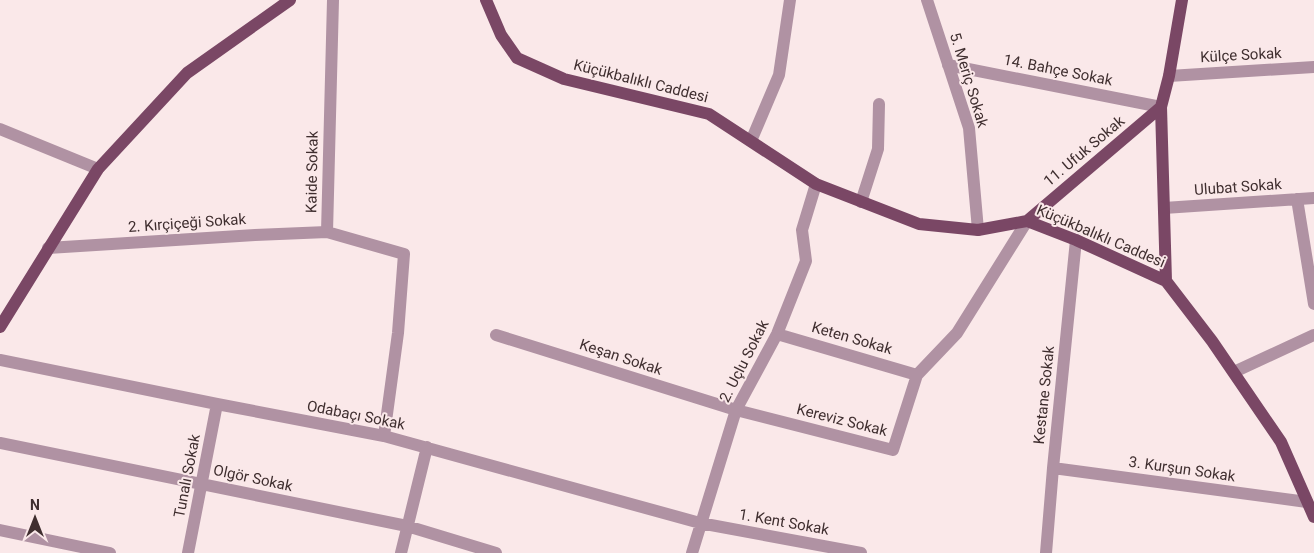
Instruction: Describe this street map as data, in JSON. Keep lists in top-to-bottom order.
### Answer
{
  "streets": {
    "main road": ["Küçükbalıklı Caddesi", "11. Ufuk Sokak"],
    "street": [
      "Külçe Sokak",
      "14. Bahçe Sokak",
      "5. Meriç Sokak",
      "Kaide Sokak",
      "Ulubat Sokak",
      "2. Kırçiçeği Sokak",
      "Keten Sokak",
      "Keşan Sokak",
      "2. Uçlu Sokak",
      "Kestane Sokak",
      "Odabaçı Sokak",
      "Kereviz Sokak",
      "3. Kurşun Sokak",
      "Tunalı Sokak",
      "Olgör Sokak",
      "1. Kent Sokak"
    ]
  },
  "crossings": [
    ["14. Bahçe Sokak", "5. Meriç Sokak"],
    ["14. Bahçe Sokak", "11. Ufuk Sokak"],
    ["5. Meriç Sokak", "Küçükbalıklı Caddesi"],
    ["Küçükbalıklı Caddesi", "11. Ufuk Sokak"],
    ["Küçükbalıklı Caddesi", "2. Uçlu Sokak"],
    ["Küçükbalıklı Caddesi", "Kestane Sokak"],
    ["Küçükbalıklı Caddesi", "3. Kurşun Sokak"],
    ["Kaide Sokak", "2. Kırçiçeği Sokak"],
    ["Kaide Sokak", "Odabaçı Sokak"],
    ["Keten Sokak", "2. Uçlu Sokak"],
    ["Keten Sokak", "Kereviz Sokak"],
    ["Keşan Sokak", "2. Uçlu Sokak"],
    ["Keşan Sokak", "Kereviz Sokak"],
    ["2. Uçlu Sokak", "Odabaçı Sokak"],
    ["2. Uçlu Sokak", "Kereviz Sokak"],
    ["2. Uçlu Sokak", "1. Kent Sokak"],
    ["Kestane Sokak", "3. Kurşun Sokak"],
    ["Odabaçı Sokak", "Tunalı Sokak"],
    ["Odabaçı Sokak", "1. Kent Sokak"],
    ["Tunalı Sokak", "Olgör Sokak"]
  ],
  "north": "top"
}
